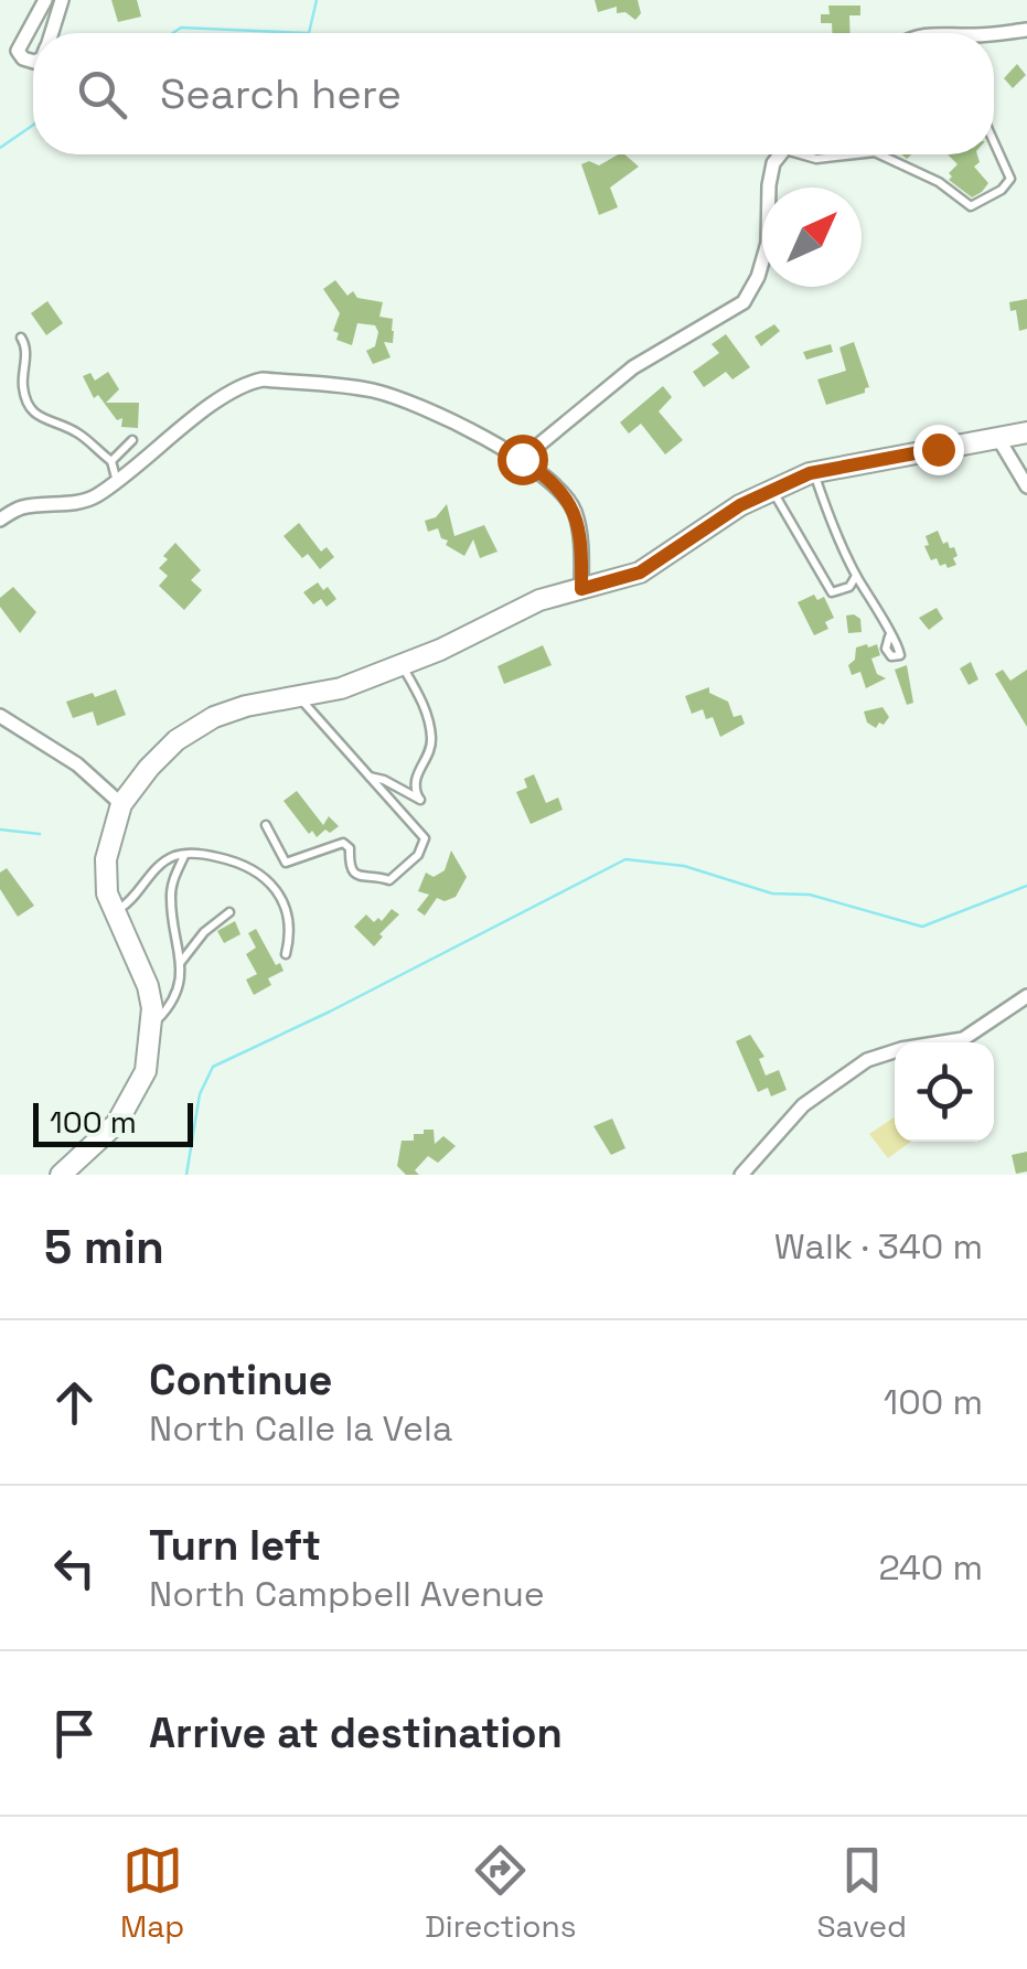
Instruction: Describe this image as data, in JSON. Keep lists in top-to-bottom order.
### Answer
{
  "scale_bar": "100 m",
  "north": "top right",
  "page": {
    "search": "Search here",
    "scale": "100 m",
    "heading": ["5 min", "Walk · 340 m"],
    "list": [
      ["Continue", "North Calle la Vela", "100 m"],
      ["Turn left", "North Campbell Avenue", "240 m"],
      "Arrive at destination"
    ],
    "nav": ["Map", "Directions", "Saved"]
  }
}
